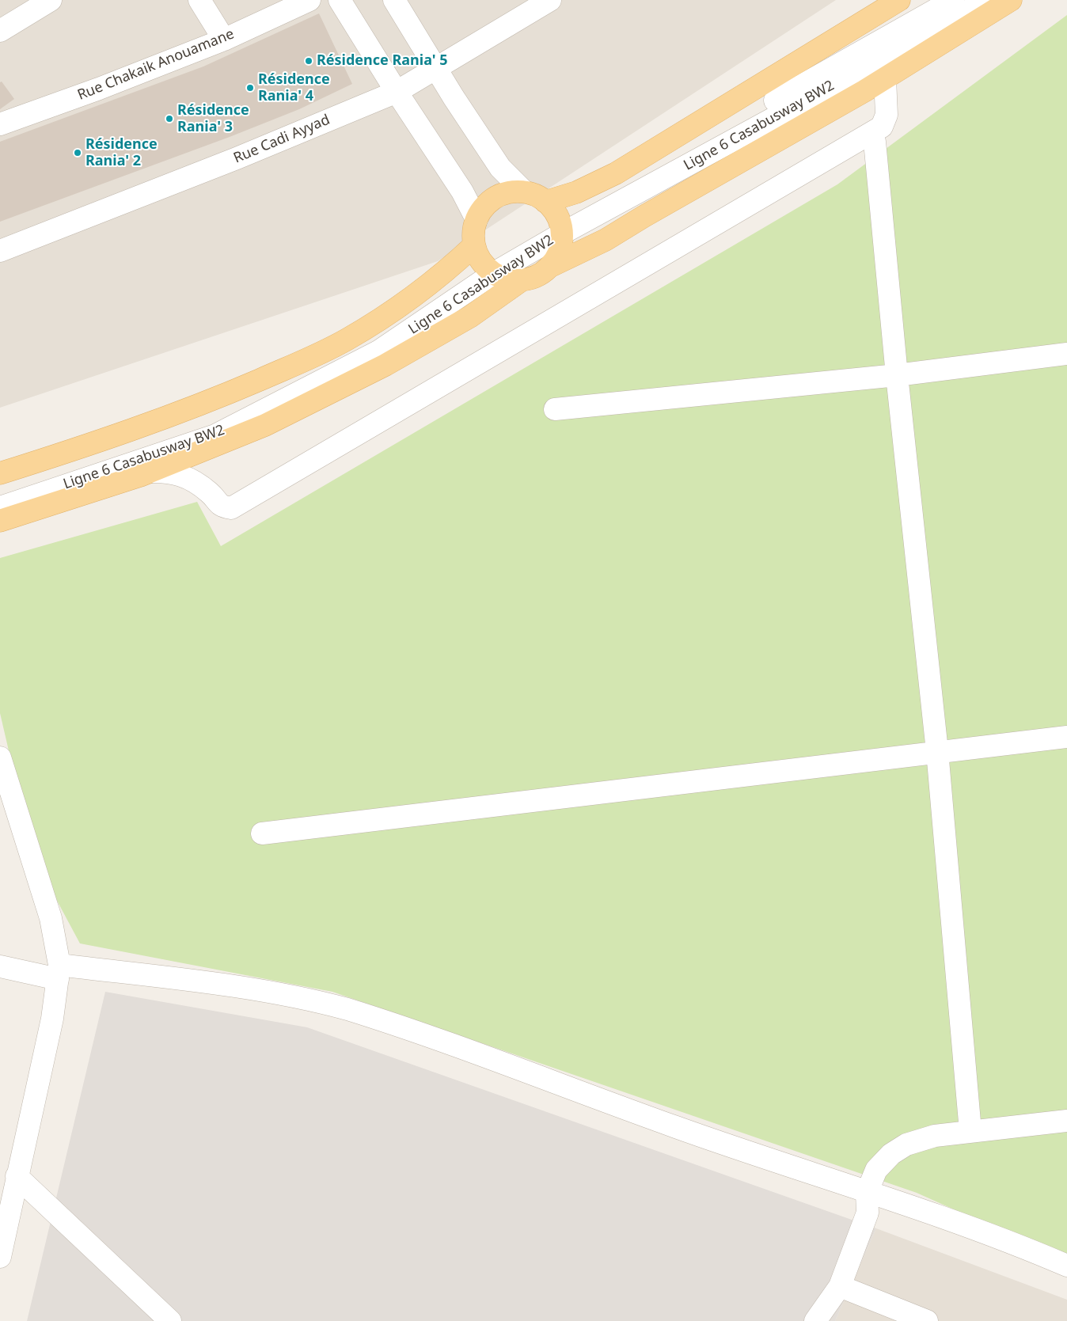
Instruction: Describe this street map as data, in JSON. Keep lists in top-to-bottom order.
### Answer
{
  "streets": {
    "street": ["Rue Chakaik Anouamane", "Ligne 6 Casabusway BW2", "Rue Cadi Ayyad"]
  },
  "places": [
    "Résidence Rania' 5",
    "Résidence Rania' 4",
    "Résidence Rania' 3",
    "Résidence Rania' 2"
  ]
}
